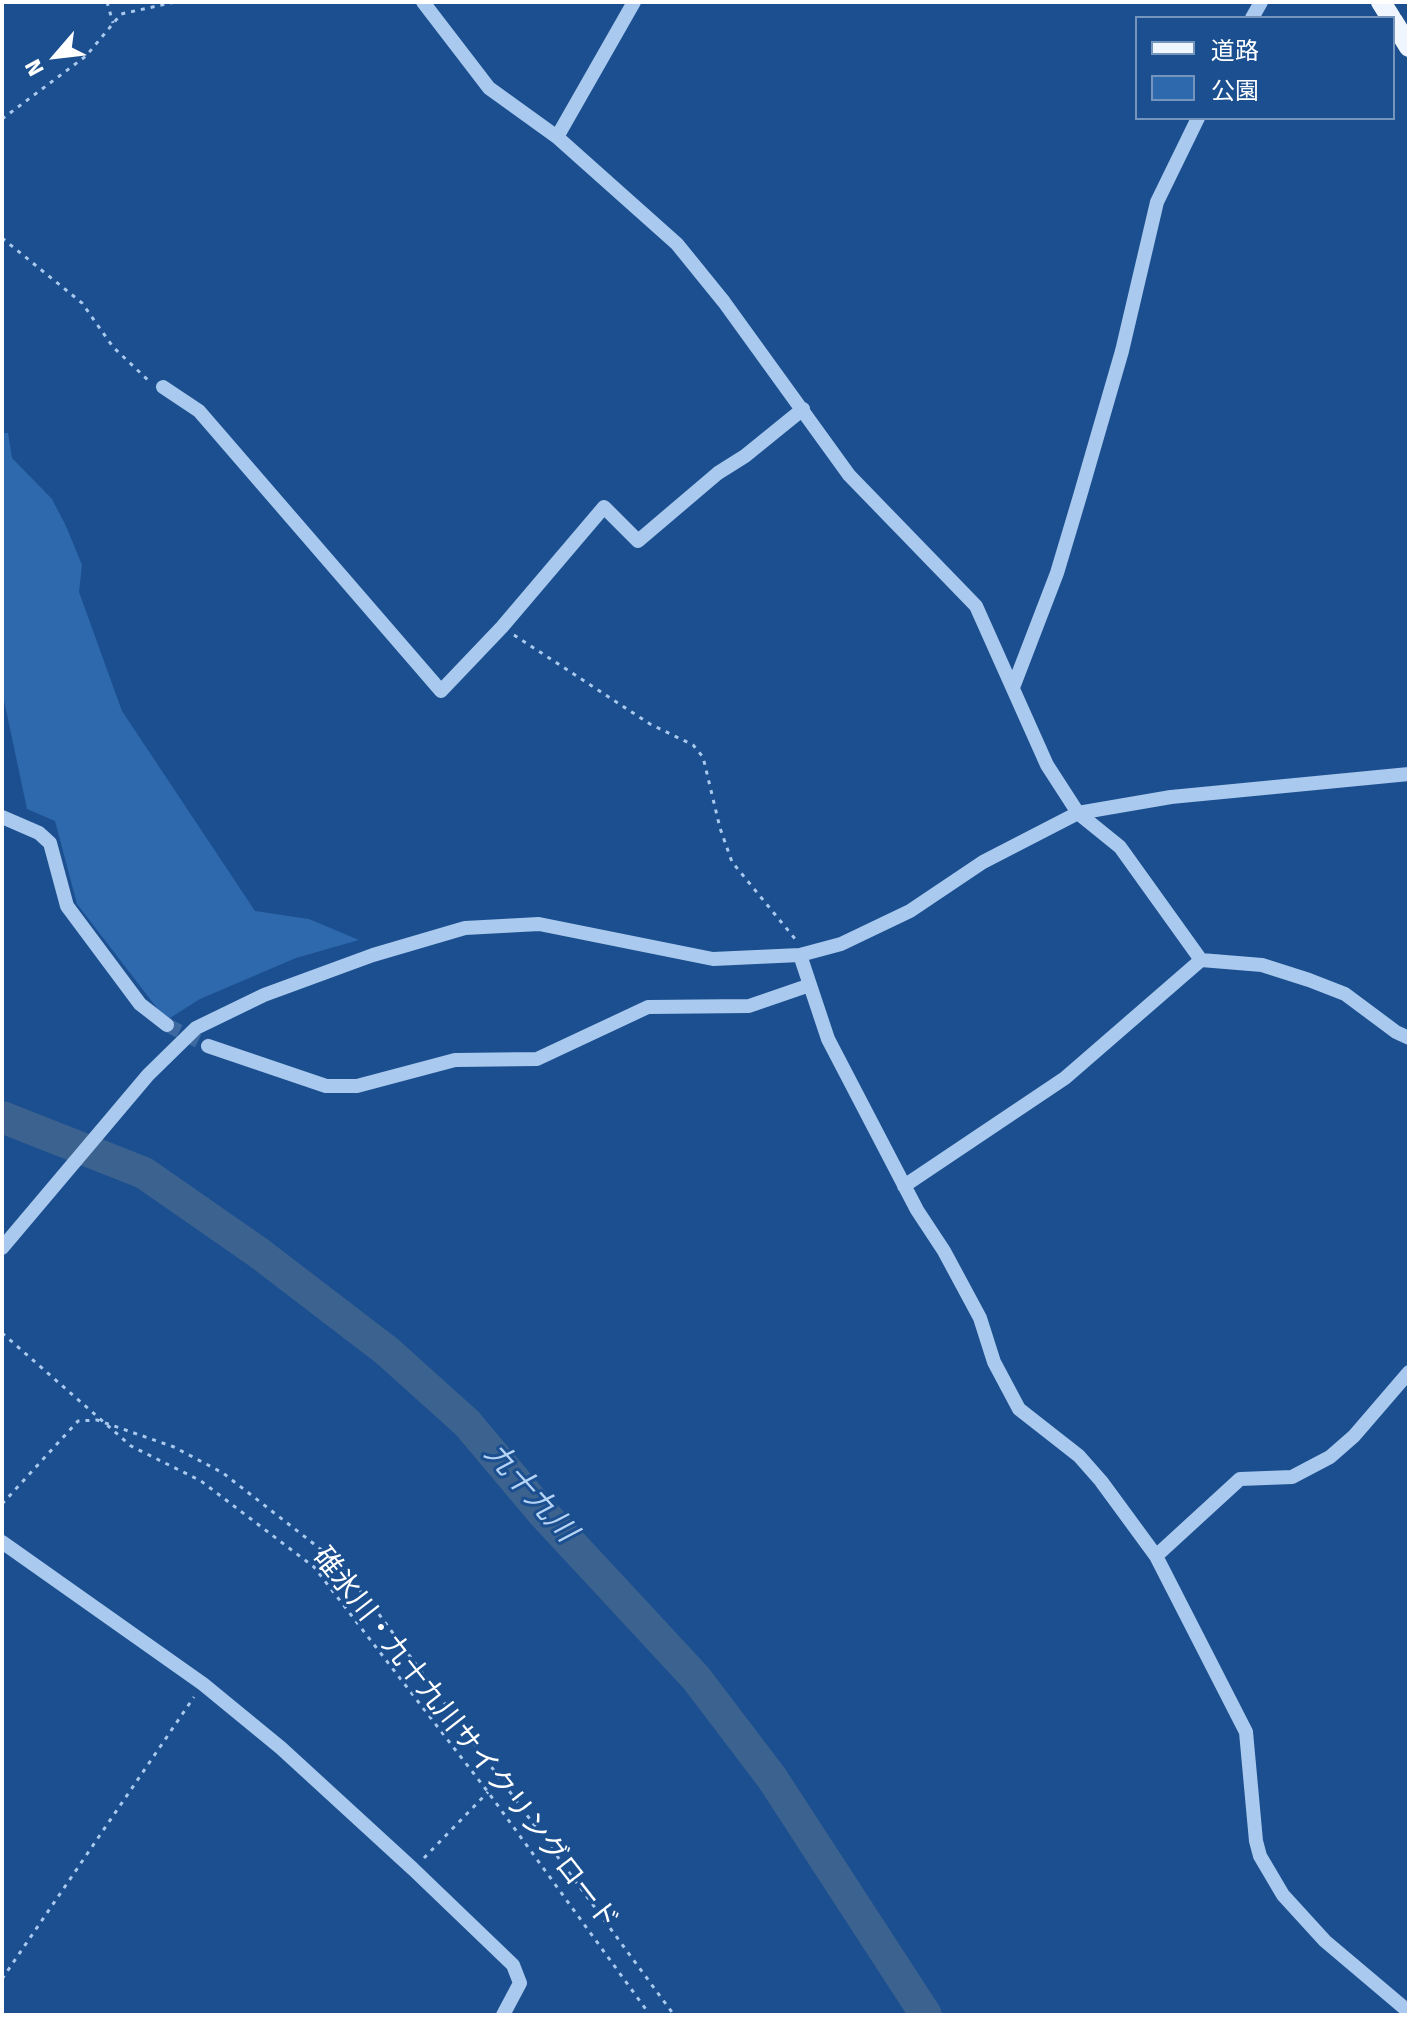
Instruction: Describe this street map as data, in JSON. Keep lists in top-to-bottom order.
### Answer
{
  "streets": {
    "path": ["碓氷川・九十九川サイクリングロード"]
  },
  "water": ["九十九川"],
  "legend": ["道路", "公園"],
  "north": "bottom left"
}
